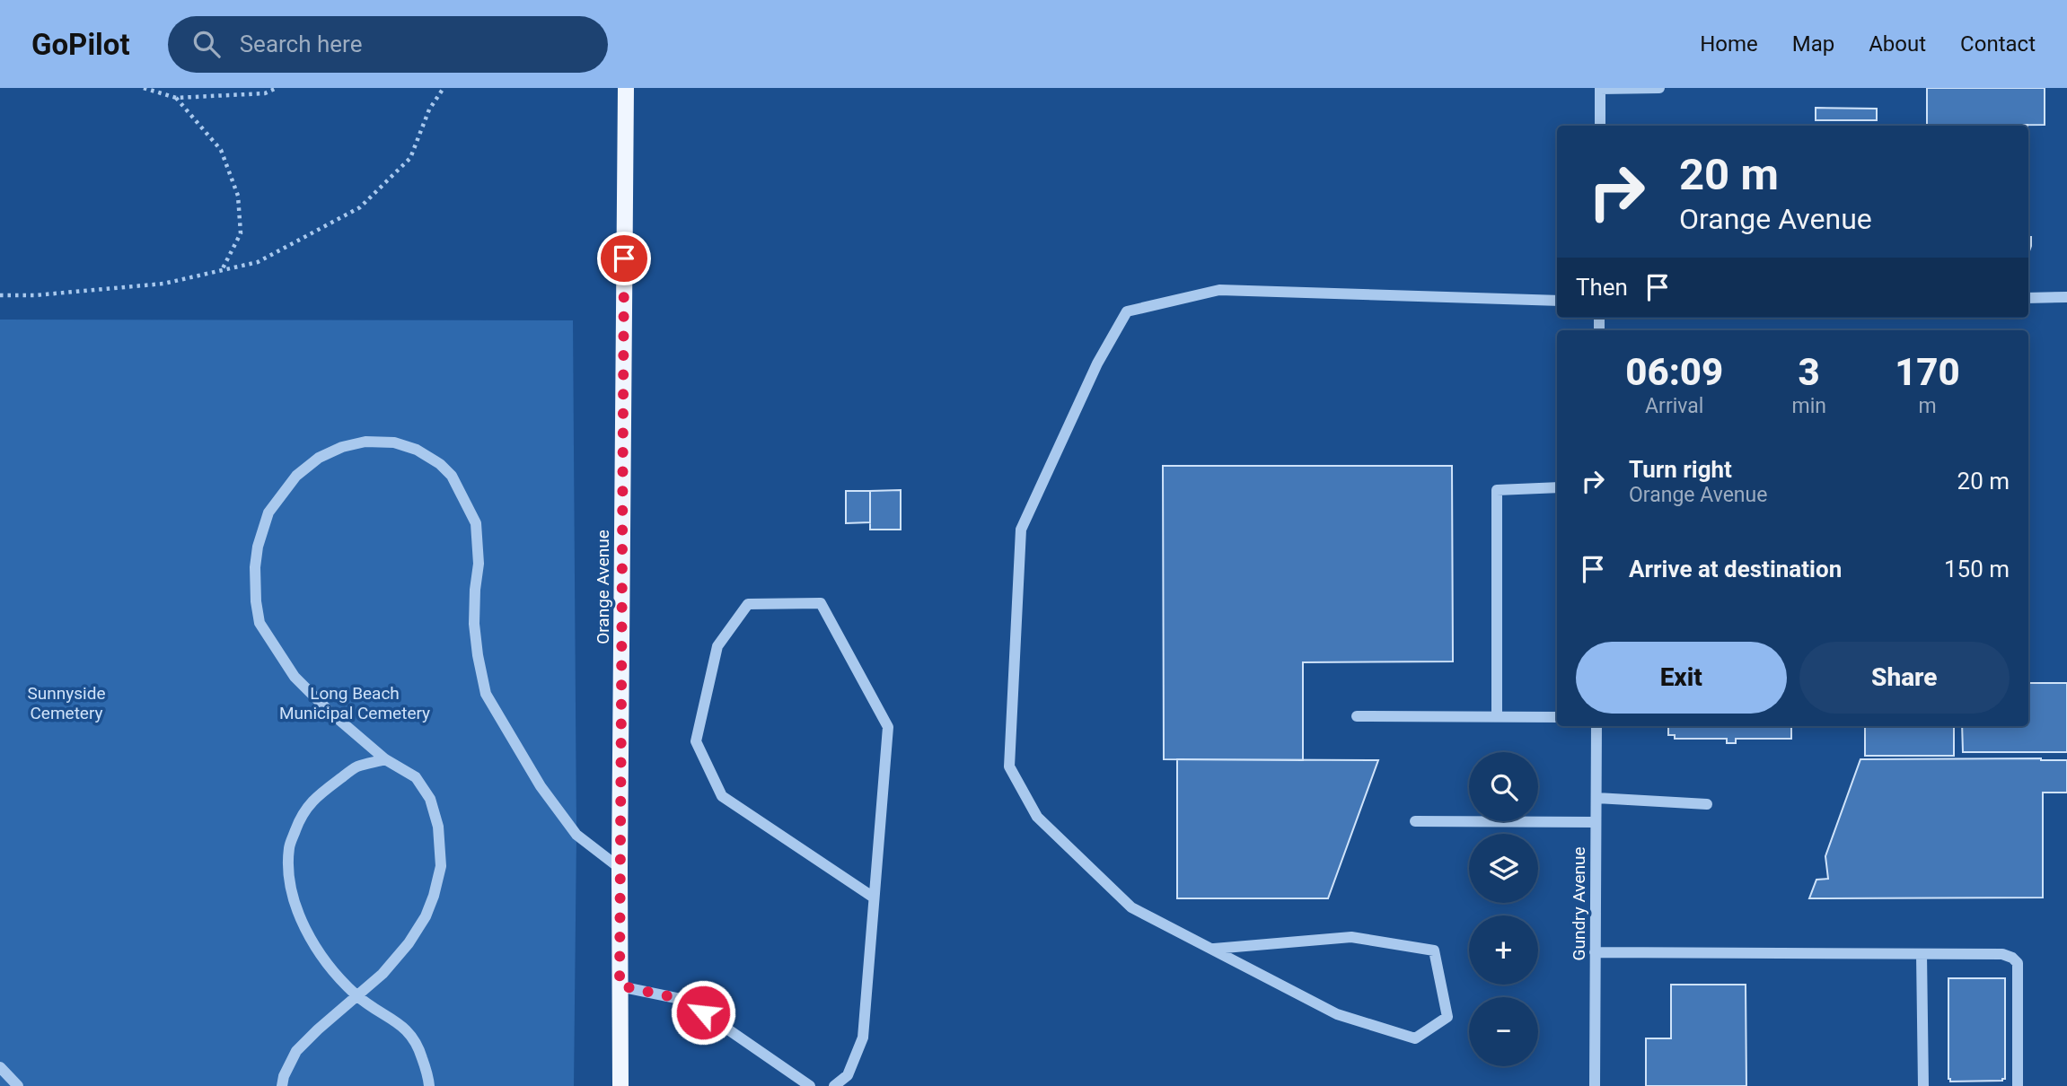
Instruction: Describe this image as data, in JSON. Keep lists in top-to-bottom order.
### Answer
{
  "streets": {
    "main road": ["Orange Avenue"],
    "street": ["Gundry Avenue"]
  },
  "parks": ["Sunnyside Cemetery", "Long Beach Municipal Cemetery"],
  "page": {
    "header": "GoPilot",
    "search": "Search here",
    "nav": [
      "Home",
      "Map",
      "About",
      "Contact"
    ],
    "turn": ["20 m", "Orange Avenue"],
    "then": "Then",
    "eta": [
      "06:09",
      "Arrival",
      "3",
      "min",
      "170",
      "m"
    ],
    "list": [
      {
        "name": "Turn right",
        "note": "Orange Avenue",
        "value": "20 m"
      },
      {
        "name": "Arrive at destination",
        "value": "150 m"
      }
    ],
    "buttons": ["Exit", "Share"],
    "map_buttons": ["+", "−"]
  }
}
